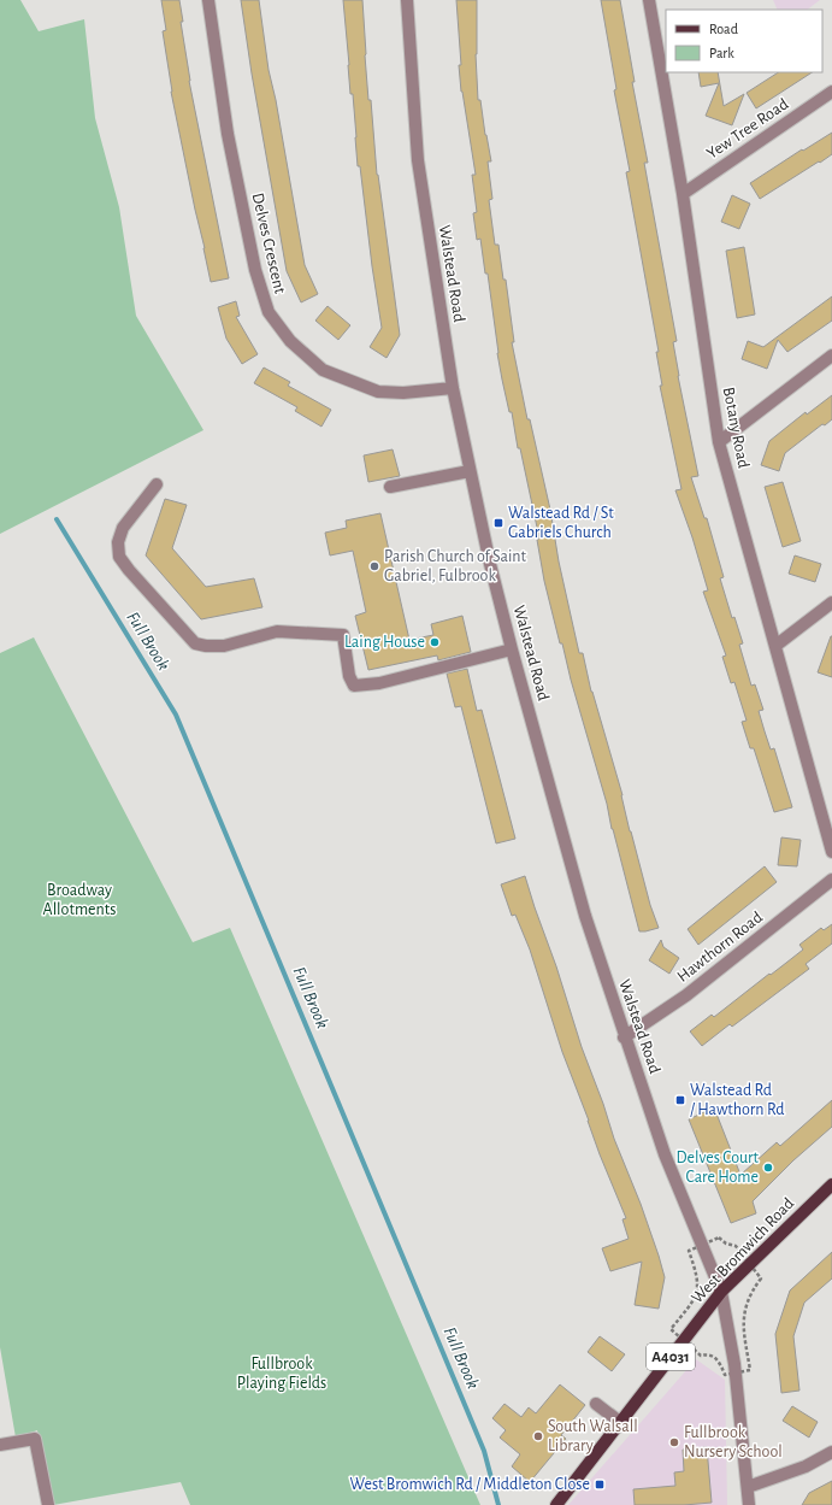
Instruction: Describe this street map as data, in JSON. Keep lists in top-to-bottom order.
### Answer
{
  "streets": {
    "main road": ["West Bromwich Road", "A4031"],
    "street": [
      "Yew Tree Road",
      "Delves Crescent",
      "Walstead Road",
      "Botany Road",
      "Hawthorn Road"
    ]
  },
  "crossings": [
    ["Yew Tree Road", "Botany Road"],
    ["Delves Crescent", "Walstead Road"],
    ["Walstead Road", "Hawthorn Road"],
    ["Walstead Road", "West Bromwich Road"]
  ],
  "water": ["Full Brook"],
  "parks": ["Broadway Allotments", "Fullbrook Playing Fields"],
  "places": {
    "transit": ["Walstead Rd / St Gabriels Church", "Walstead Rd / Hawthorn Rd", "West Bromwich Rd / Middleton Close"],
    "other": [
      "Parish Church of Saint Gabriel, Fulbrook",
      "Laing House",
      "Delves Court Care Home",
      "South Walsall Library",
      "Fullbrook Nursery School"
    ]
  },
  "legend": ["Road", "Park"]
}
